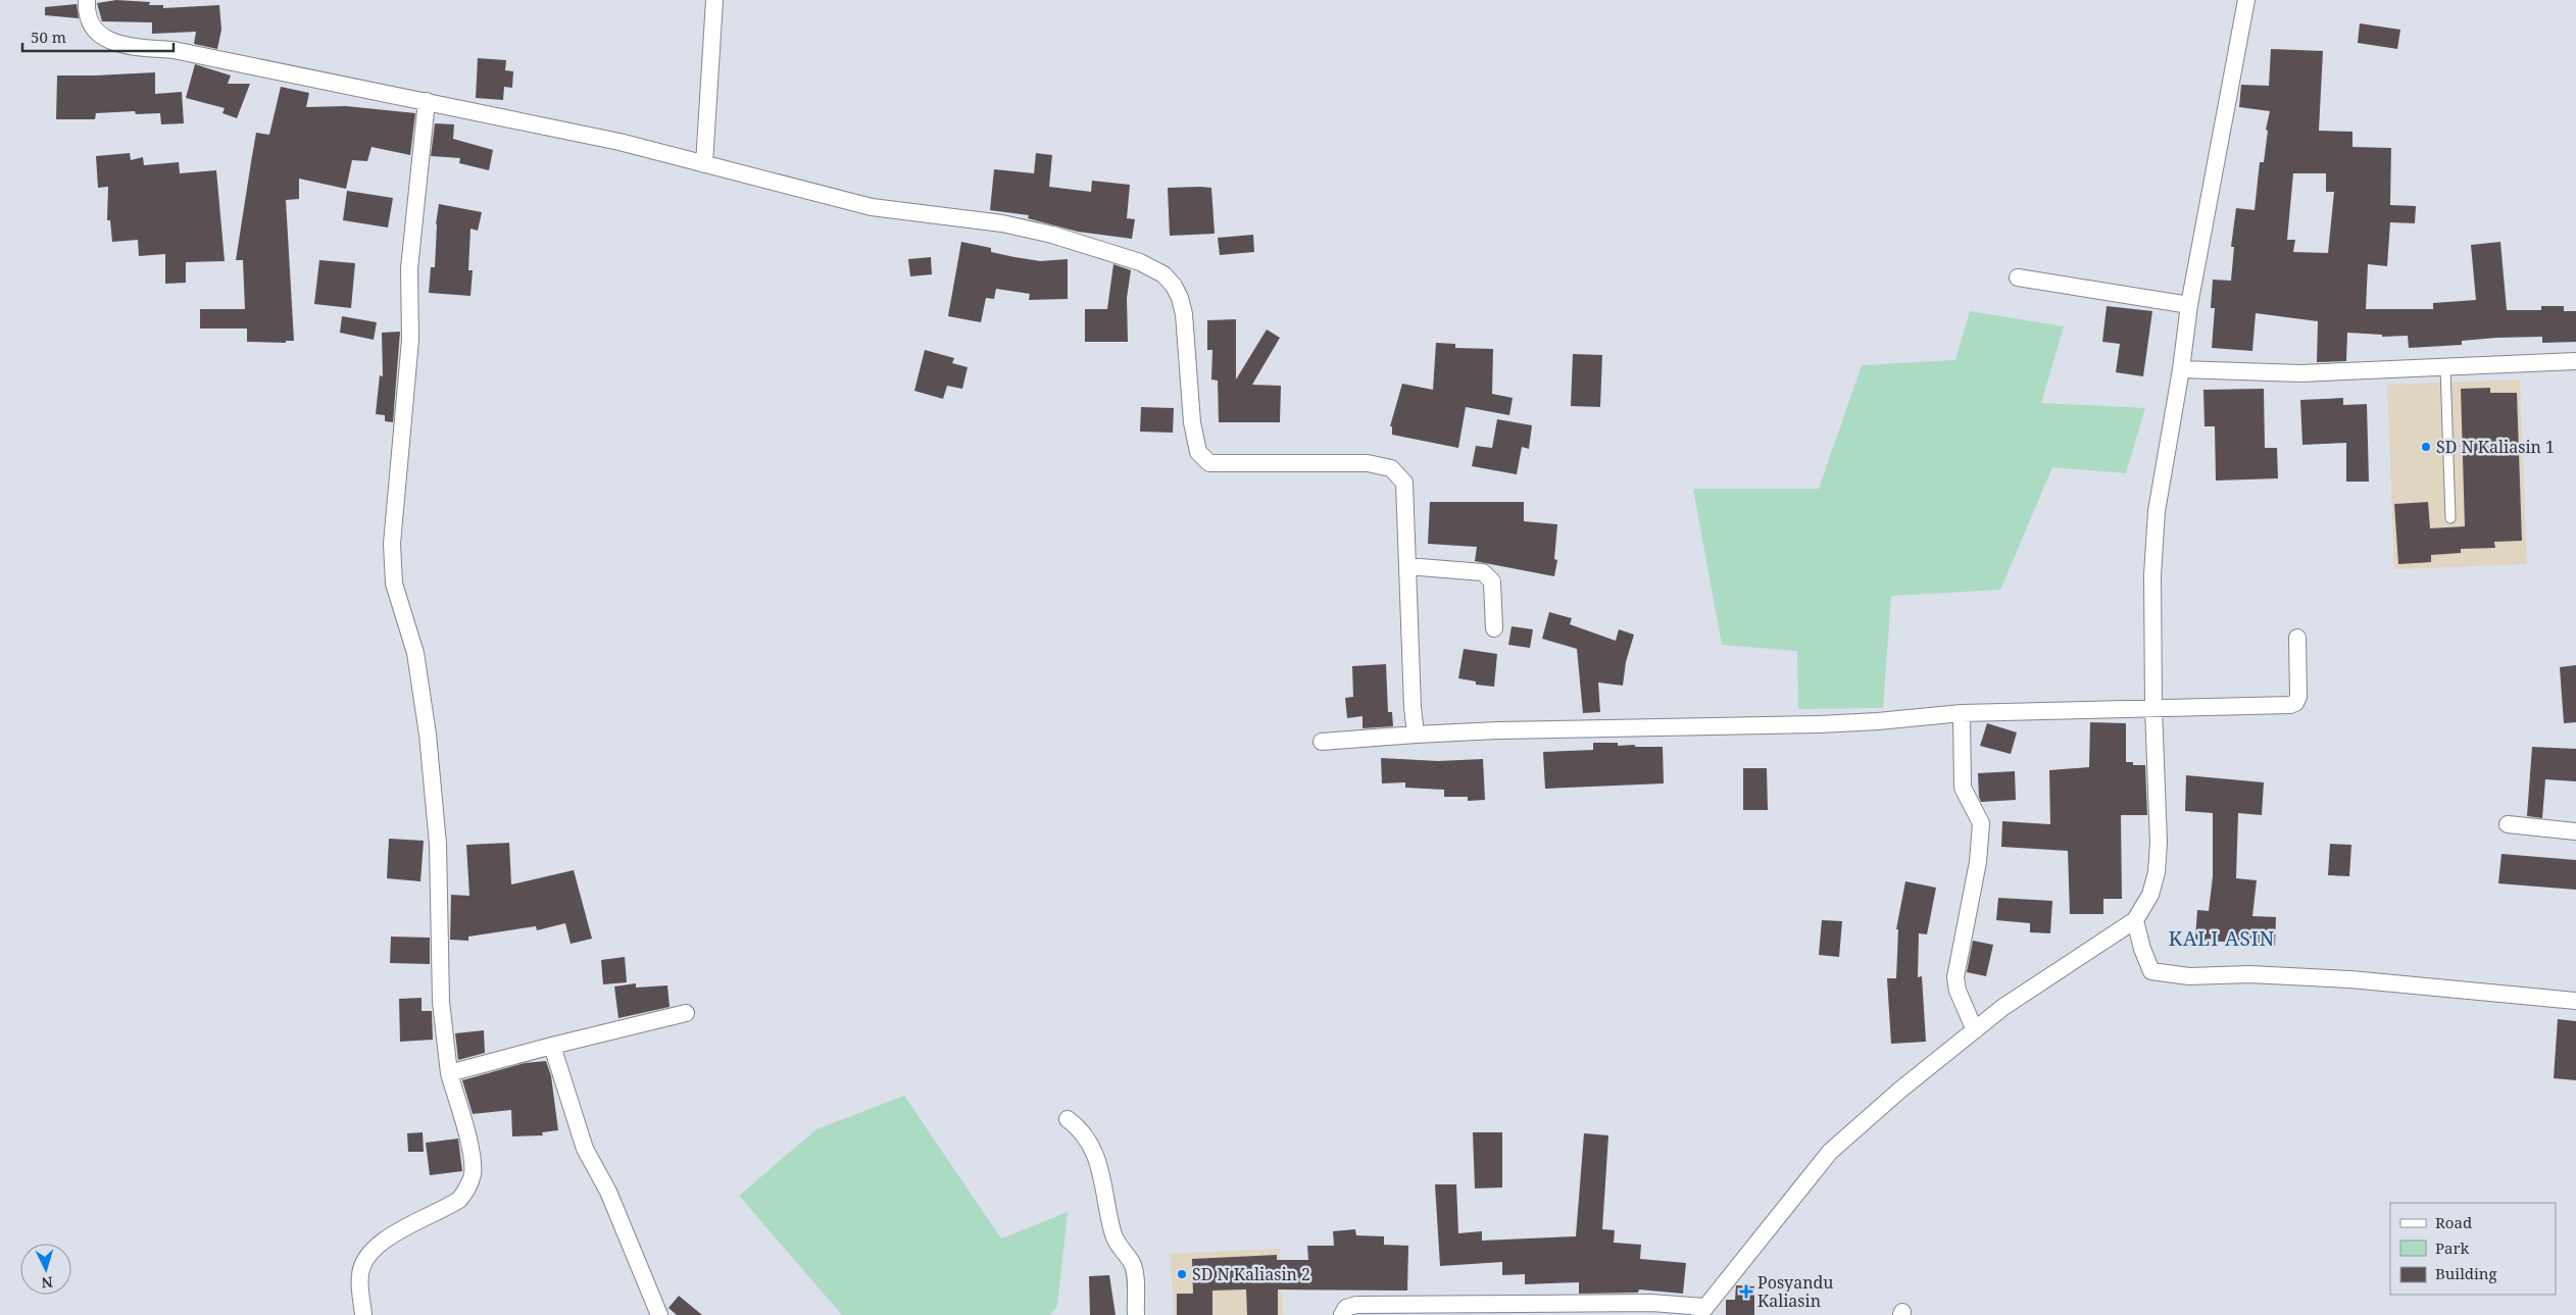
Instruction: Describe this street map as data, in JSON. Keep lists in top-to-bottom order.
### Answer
{
  "districts": ["KALI ASIN"],
  "places": {
    "other": ["SD N Kaliasin 1", "SD N Kaliasin 2"],
    "health": ["Posyandu Kaliasin"]
  },
  "legend": ["Road", "Park", "Building"],
  "scale_bar": "50 m",
  "north": "bottom"
}
